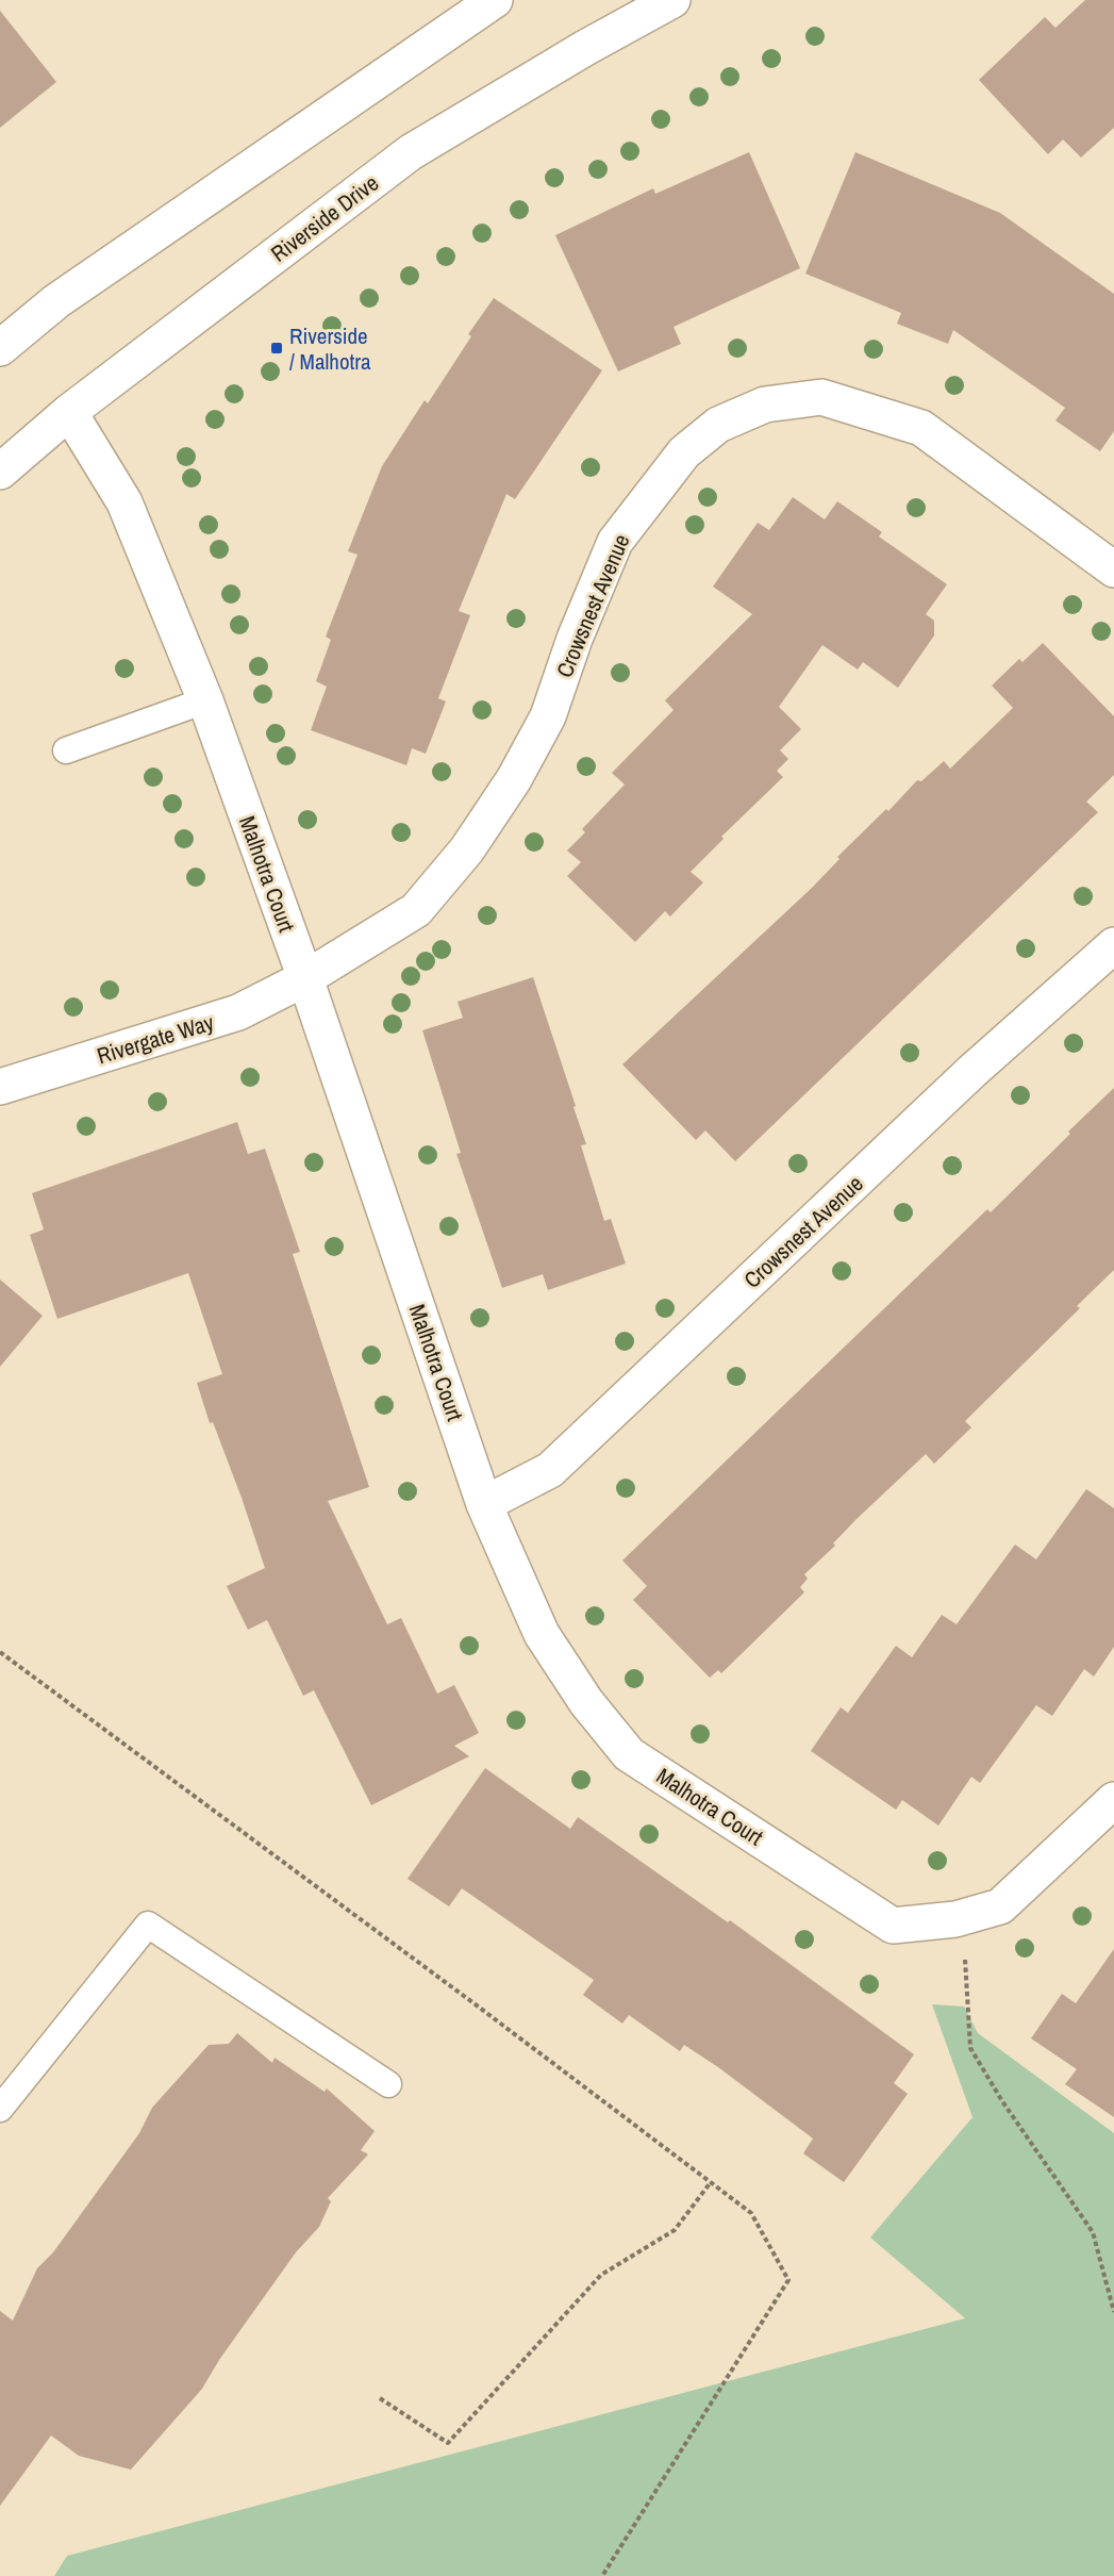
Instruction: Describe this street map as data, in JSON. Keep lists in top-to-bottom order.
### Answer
{
  "streets": {
    "street": [
      "Riverside Drive",
      "Crowsnest Avenue",
      "Malhotra Court",
      "Rivergate Way"
    ]
  },
  "crossings": [
    ["Riverside Drive", "Malhotra Court"],
    ["Crowsnest Avenue", "Malhotra Court"],
    ["Crowsnest Avenue", "Rivergate Way"],
    ["Malhotra Court", "Rivergate Way"]
  ],
  "places": {
    "transit": ["Riverside / Malhotra"]
  }
}
